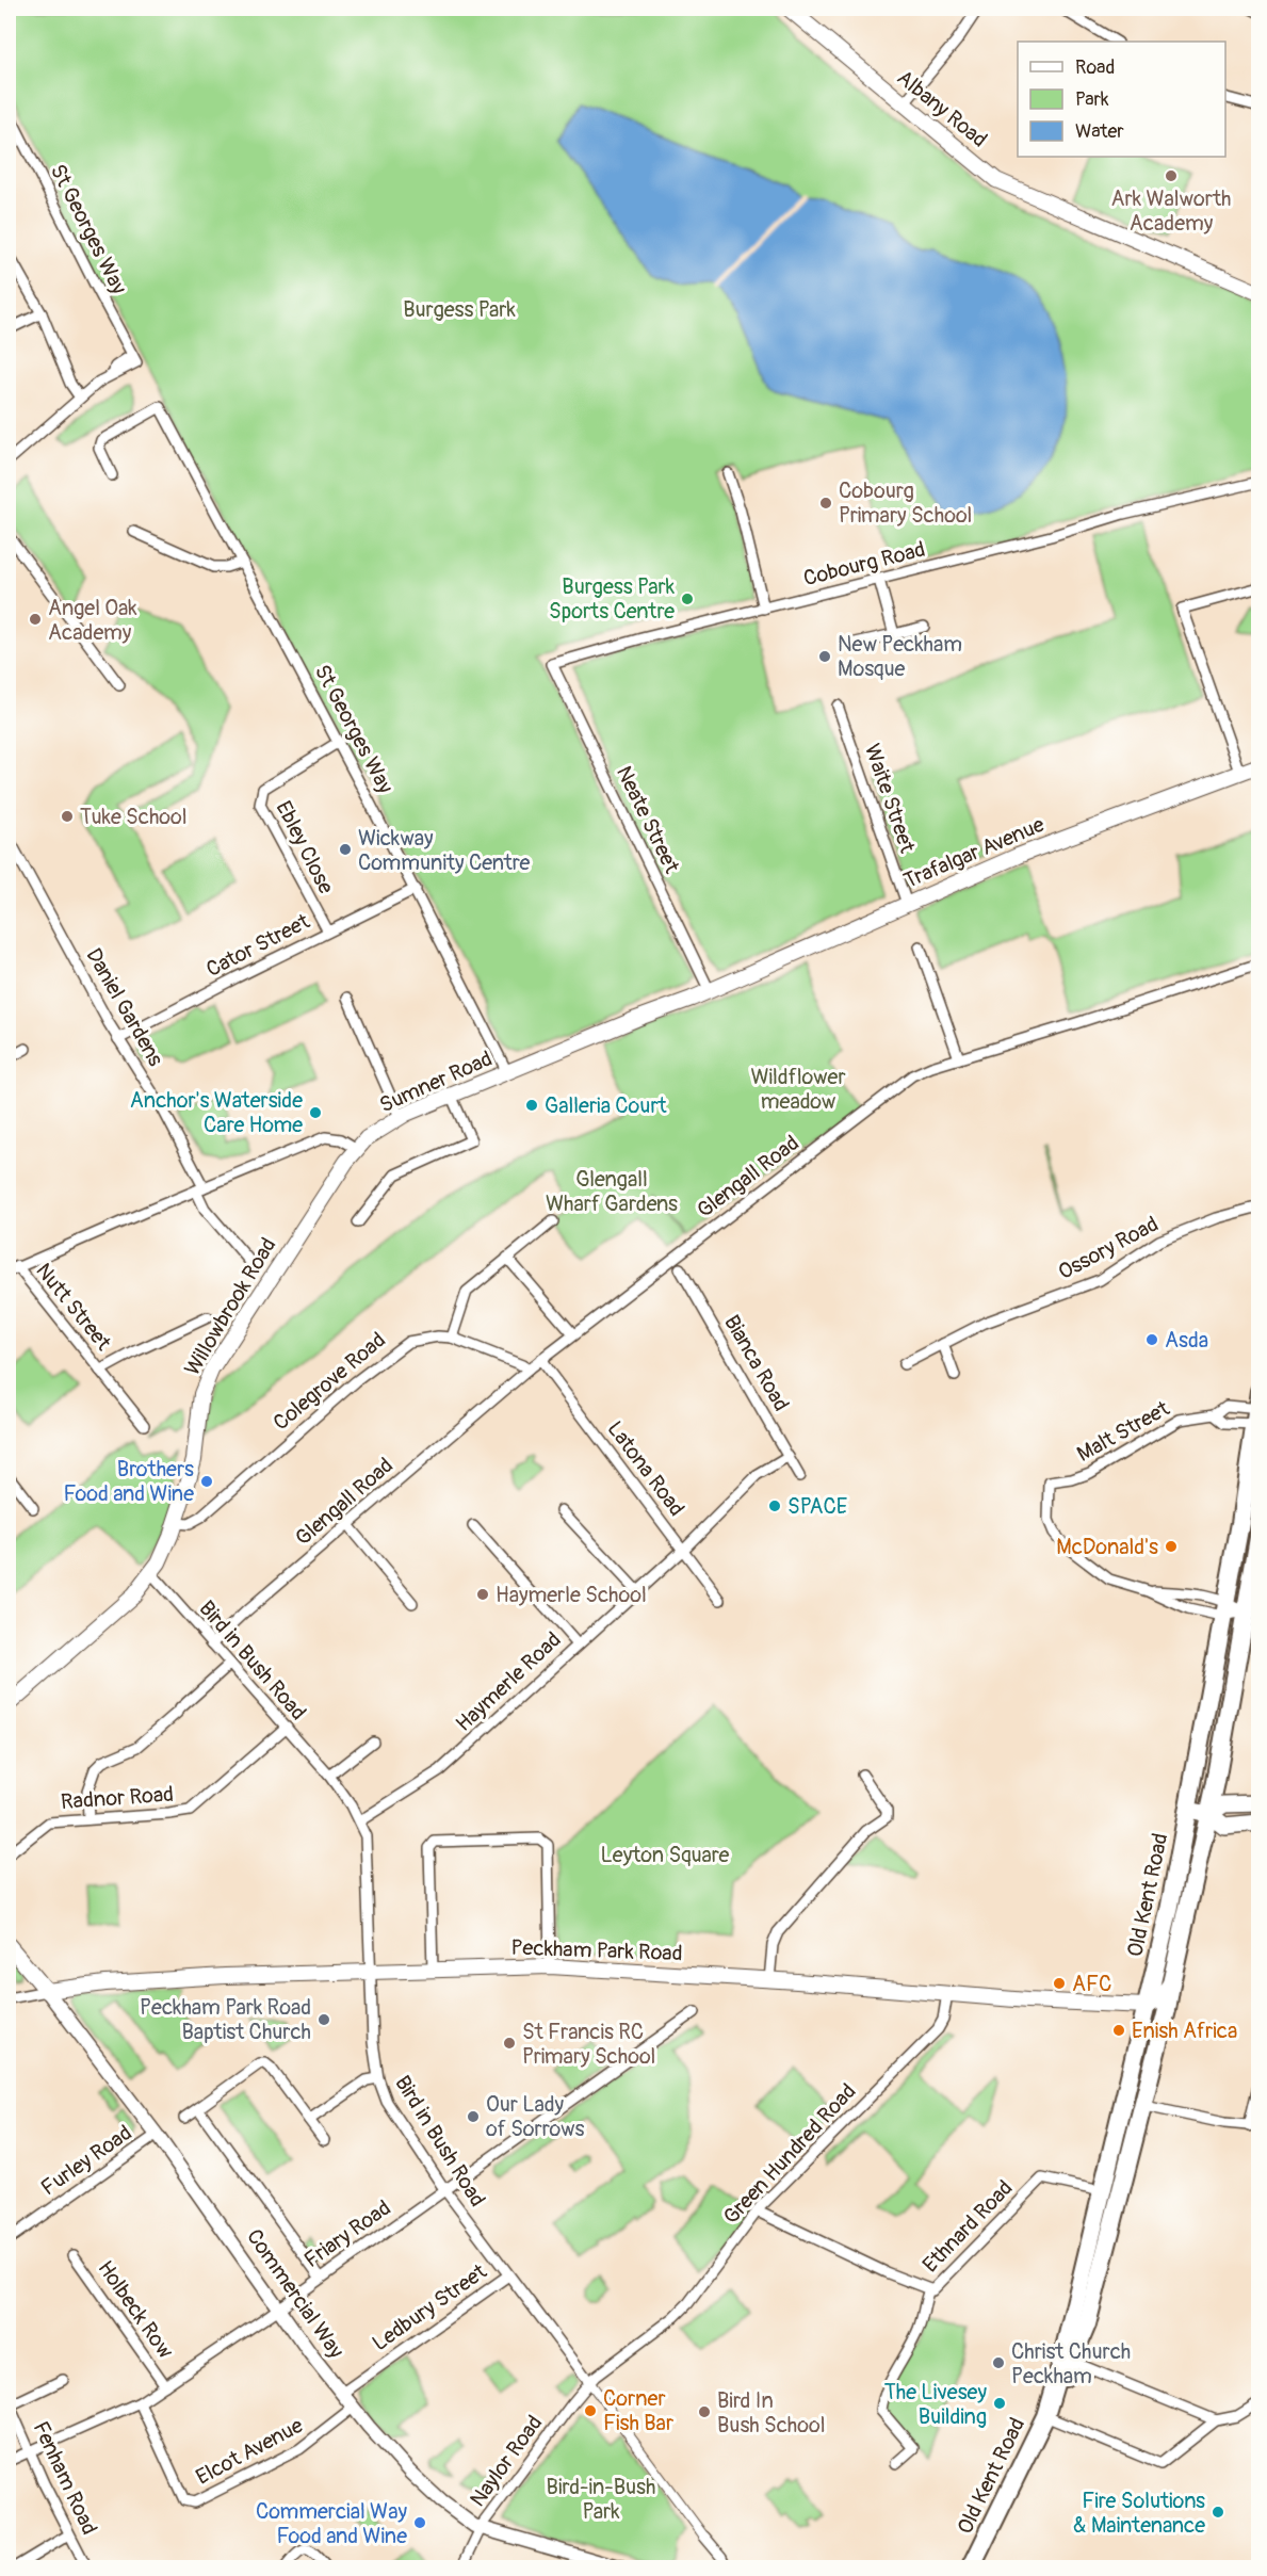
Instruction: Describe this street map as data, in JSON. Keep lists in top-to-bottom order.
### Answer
{
  "streets": {
    "highway": ["Old Kent Road"],
    "main road": [
      "Albany Road",
      "Trafalgar Avenue",
      "Sumner Road",
      "Willowbrook Road",
      "Peckham Park Road",
      "Commercial Way"
    ],
    "street": [
      "St Georges Way",
      "Cobourg Road",
      "Waite Street",
      "Neate Street",
      "Ebley Close",
      "Cator Street",
      "Daniel Gardens",
      "Glengall Road",
      "Ossory Road",
      "Nutt Street",
      "Bianca Road",
      "Colegrove Road",
      "Malt Street",
      "Latona Road",
      "Bird in Bush Road",
      "Haymerle Road",
      "Radnor Road",
      "Green Hundred Road",
      "Furley Road",
      "Ethnard Road",
      "Friary Road",
      "Ledbury Street",
      "Holbeck Row",
      "Elcot Avenue",
      "Naylor Road",
      "Fenham Road"
    ]
  },
  "crossings": [
    ["St Georges Way", "Ebley Close"],
    ["St Georges Way", "Cator Street"],
    ["St Georges Way", "Sumner Road"],
    ["Cobourg Road", "Neate Street"],
    ["Waite Street", "Trafalgar Avenue"],
    ["Neate Street", "Trafalgar Avenue"],
    ["Neate Street", "Sumner Road"],
    ["Ebley Close", "Cator Street"],
    ["Trafalgar Avenue", "Sumner Road"],
    ["Cator Street", "Daniel Gardens"],
    ["Sumner Road", "Willowbrook Road"],
    ["Glengall Road", "Colegrove Road"],
    ["Glengall Road", "Latona Road"],
    ["Glengall Road", "Bird in Bush Road"],
    ["Willowbrook Road", "Colegrove Road"],
    ["Willowbrook Road", "Bird in Bush Road"],
    ["Bianca Road", "Haymerle Road"],
    ["Malt Street", "Old Kent Road"],
    ["Latona Road", "Haymerle Road"],
    ["Bird in Bush Road", "Haymerle Road"],
    ["Bird in Bush Road", "Radnor Road"],
    ["Bird in Bush Road", "Peckham Park Road"],
    ["Bird in Bush Road", "Green Hundred Road"],
    ["Bird in Bush Road", "Friary Road"],
    ["Bird in Bush Road", "Ledbury Street"],
    ["Bird in Bush Road", "Naylor Road"],
    ["Old Kent Road", "Peckham Park Road"],
    ["Old Kent Road", "Ethnard Road"],
    ["Peckham Park Road", "Green Hundred Road"],
    ["Peckham Park Road", "Commercial Way"],
    ["Green Hundred Road", "Ethnard Road"],
    ["Green Hundred Road", "Naylor Road"],
    ["Furley Road", "Commercial Way"],
    ["Friary Road", "Commercial Way"],
    ["Friary Road", "Holbeck Row"],
    ["Friary Road", "Elcot Avenue"],
    ["Friary Road", "Fenham Road"],
    ["Commercial Way", "Ledbury Street"],
    ["Commercial Way", "Elcot Avenue"],
    ["Commercial Way", "Naylor Road"]
  ],
  "parks": [
    "Burgess Park",
    "Wildflower meadow",
    "Glengall Wharf Gardens",
    "Leyton Square",
    "Bird-in-Bush Park"
  ],
  "places": [
    "Ark Walworth Academy",
    "Cobourg Primary School",
    "Burgess Park Sports Centre",
    "Angel Oak Academy",
    "New Peckham Mosque",
    "Tuke School",
    "Wickway Community Centre",
    "Galleria Court",
    "Anchor's Waterside Care Home",
    "Asda",
    "Brothers Food and Wine",
    "SPACE",
    "McDonald's",
    "Haymerle School",
    "AFC",
    "Peckham Park Road Baptist Church",
    "Enish Africa",
    "St Francis RC Primary School",
    "Our Lady of Sorrows",
    "Christ Church Peckham",
    "The Livesey Building",
    "Corner Fish Bar",
    "Bird In Bush School",
    "Fire Solutions & Maintenance",
    "Commercial Way Food and Wine"
  ],
  "legend": ["Road", "Park", "Water"]
}
